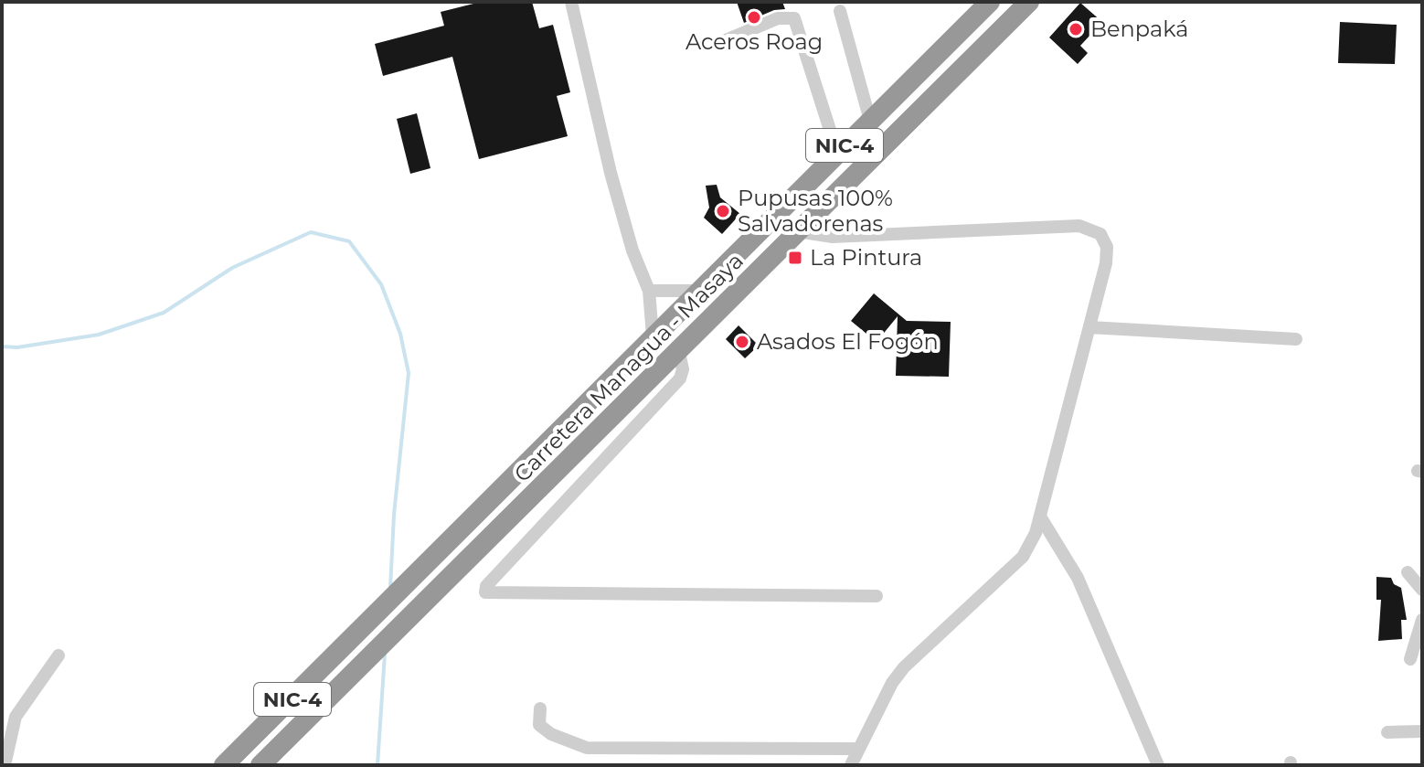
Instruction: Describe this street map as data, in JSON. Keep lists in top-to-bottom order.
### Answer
{
  "streets": {
    "highway": ["NIC-4", "Carretera Managua - Masaya"]
  },
  "places": {
    "other": [
      "Aceros Roag",
      "Benpaká",
      "Pupusas 100% Salvadorenas",
      "Asados El Fogón"
    ],
    "transit": ["La Pintura"]
  }
}
